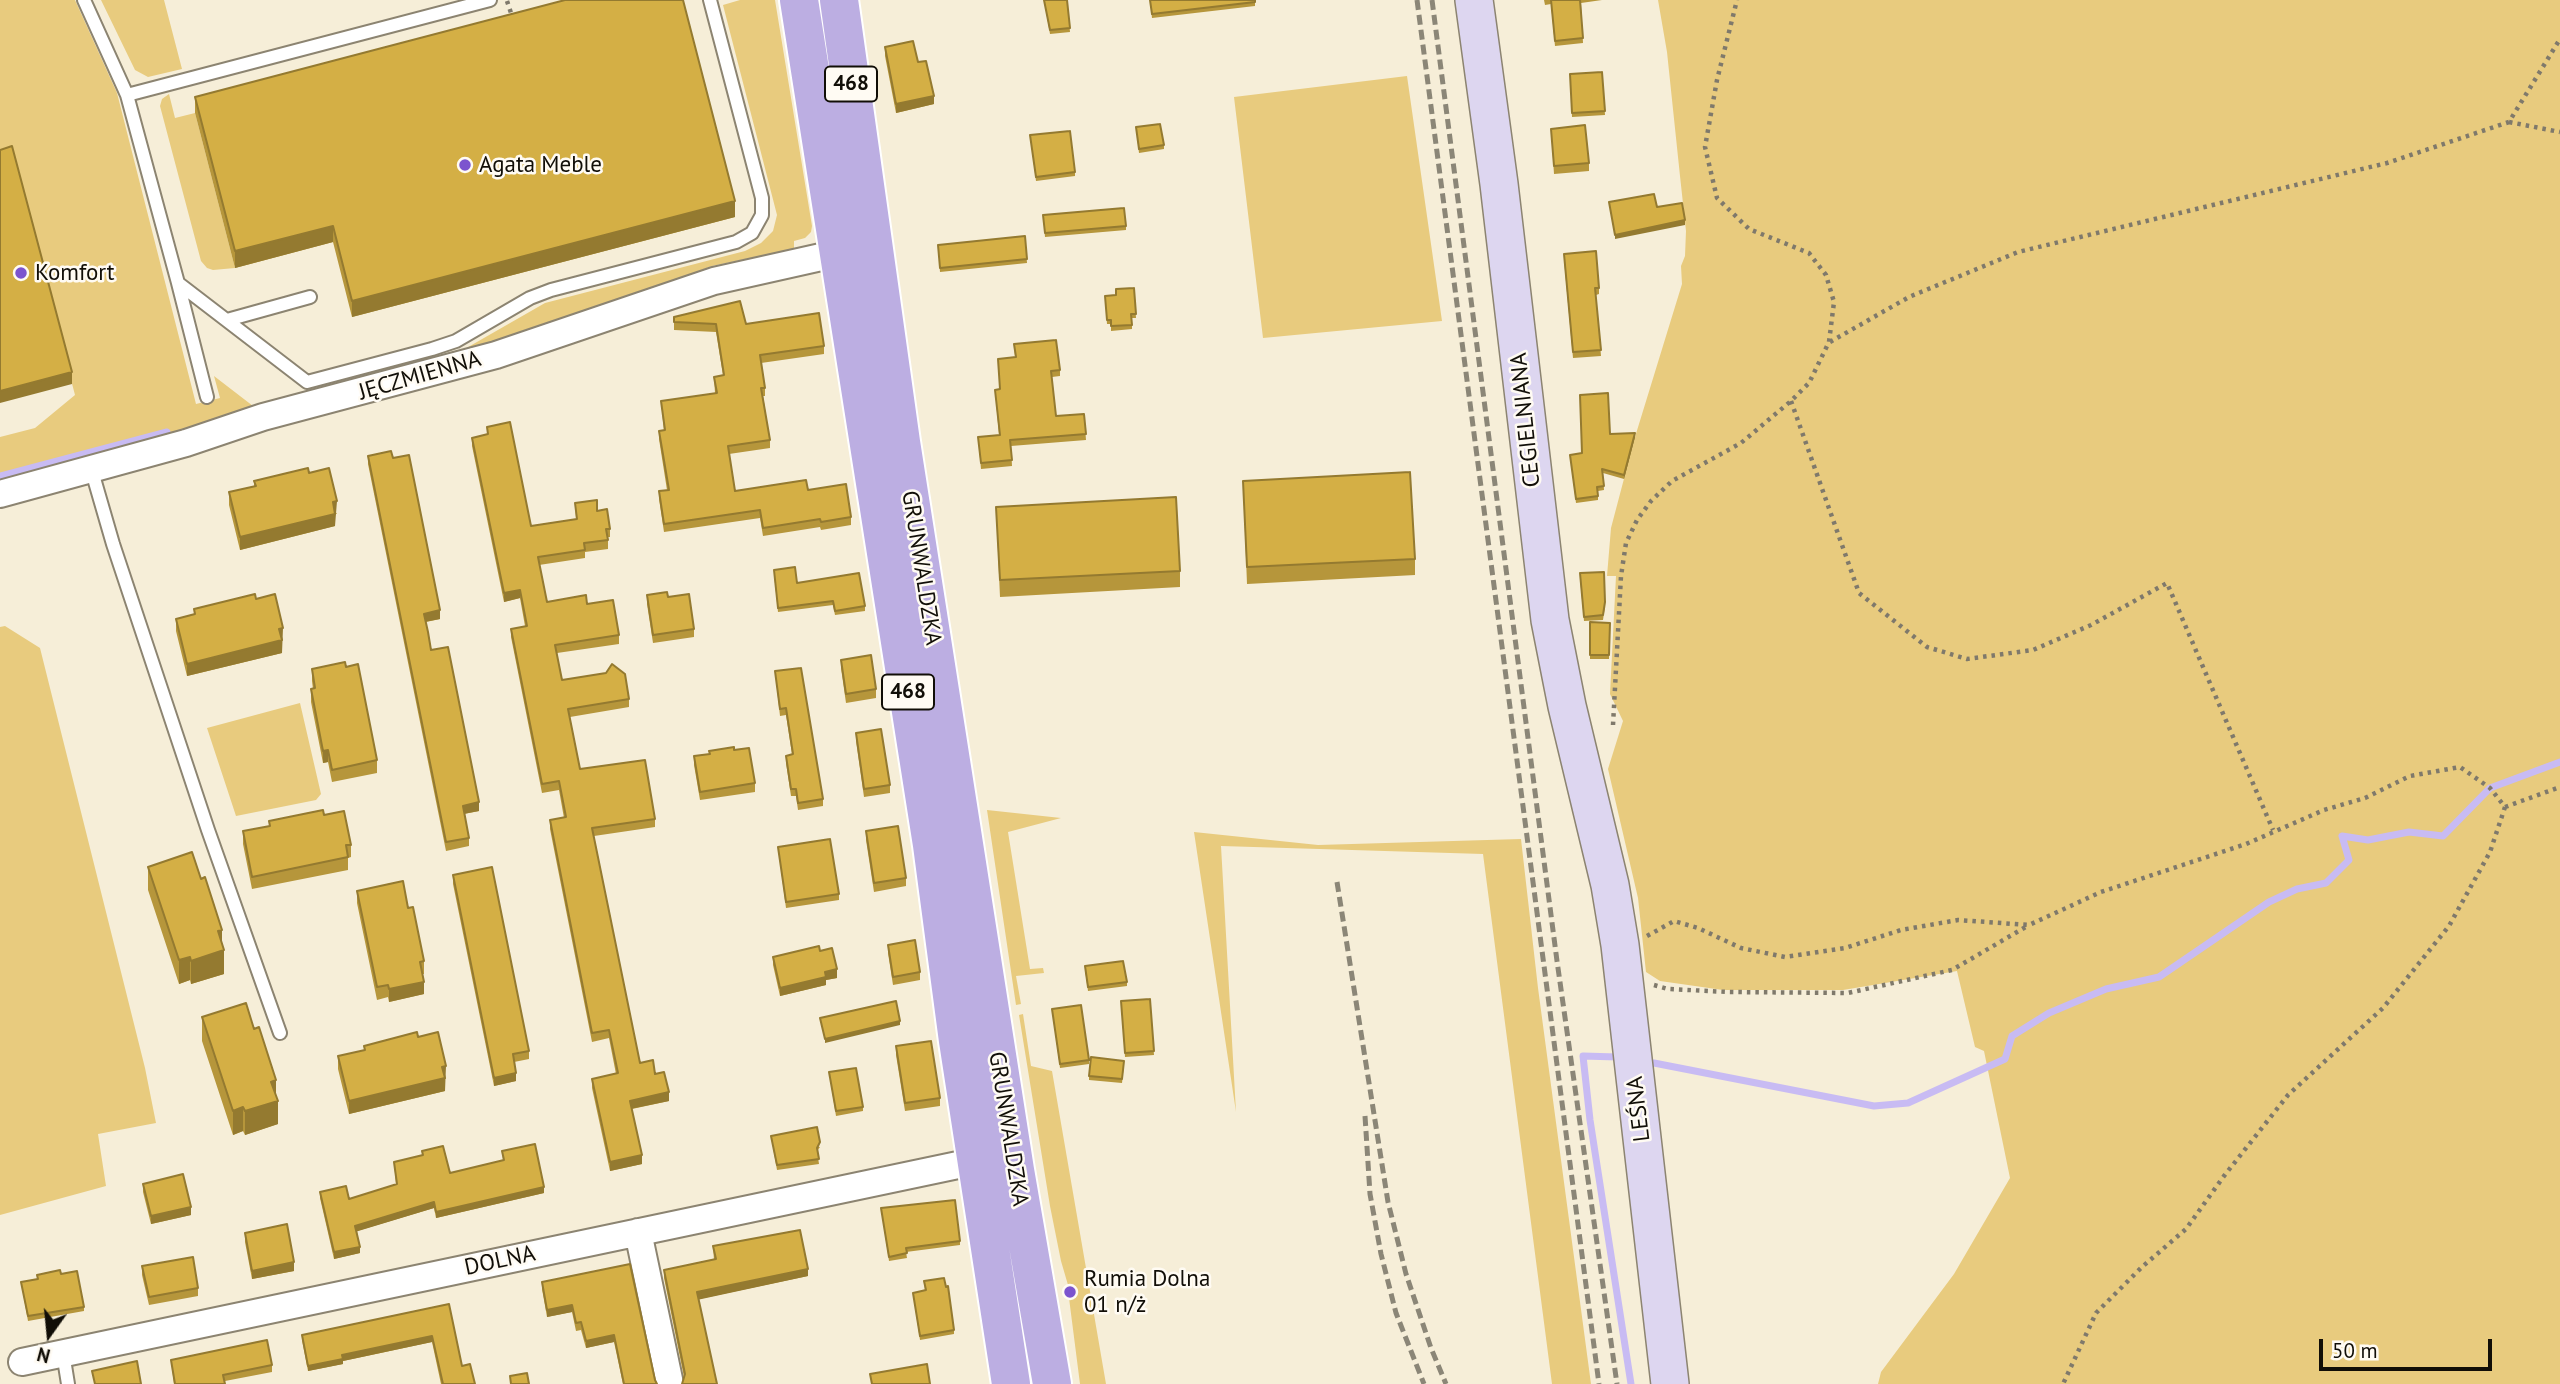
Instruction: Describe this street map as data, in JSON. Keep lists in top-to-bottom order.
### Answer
{
  "streets": {
    "main road": ["468", "GRUNWALDZKA"],
    "street": [
      "JĘCZMIENNA",
      "CEGIELNIANA",
      "LEŚNA",
      "DOLNA"
    ]
  },
  "crossings": [
    ["JĘCZMIENNA", "GRUNWALDZKA"],
    ["CEGIELNIANA", "LEŚNA"],
    ["GRUNWALDZKA", "DOLNA"]
  ],
  "places": ["Agata Meble", "Komfort", "Rumia Dolna 01 n/ż"],
  "scale_bar": "50 m",
  "north": "bottom"
}
